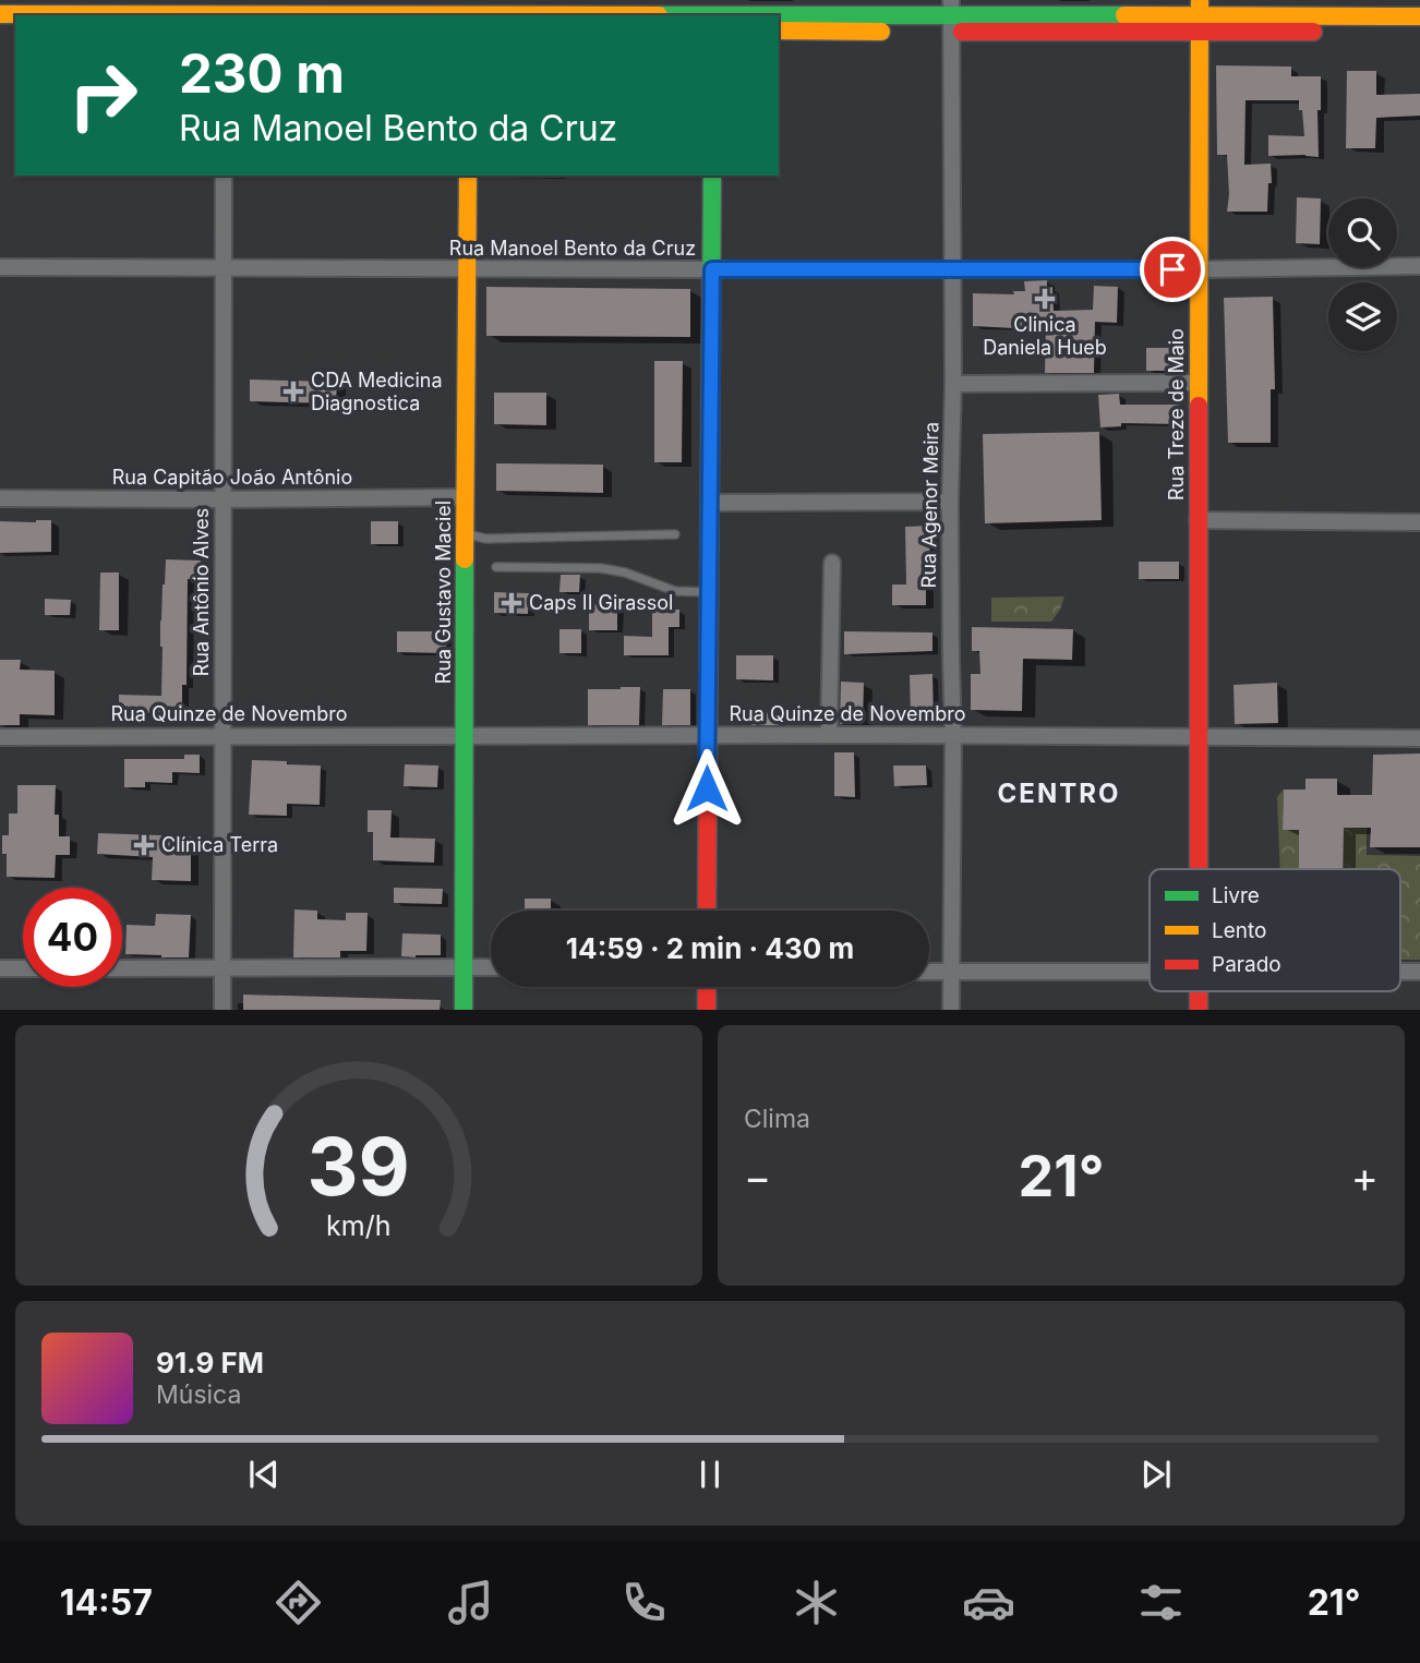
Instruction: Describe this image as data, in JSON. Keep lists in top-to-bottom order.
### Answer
{
  "streets": {
    "street": [
      "Rua Manoel Bento da Cruz",
      "Rua Treze de Maio",
      "Rua Capitão João Antônio",
      "Rua Agenor Meira",
      "Rua Antônio Alves",
      "Rua Gustavo Maciel",
      "Rua Quinze de Novembro"
    ]
  },
  "crossings": [
    ["Rua Manoel Bento da Cruz", "Rua Treze de Maio"],
    ["Rua Manoel Bento da Cruz", "Rua Agenor Meira"],
    ["Rua Manoel Bento da Cruz", "Rua Antônio Alves"],
    ["Rua Manoel Bento da Cruz", "Rua Gustavo Maciel"],
    ["Rua Treze de Maio", "Rua Quinze de Novembro"],
    ["Rua Capitão João Antônio", "Rua Antônio Alves"],
    ["Rua Capitão João Antônio", "Rua Gustavo Maciel"],
    ["Rua Agenor Meira", "Rua Quinze de Novembro"],
    ["Rua Antônio Alves", "Rua Quinze de Novembro"],
    ["Rua Gustavo Maciel", "Rua Quinze de Novembro"]
  ],
  "districts": ["CENTRO"],
  "places": {
    "health": [
      "Clinica Daniela Hueb",
      "CDA Medicina Diagnostica",
      "Caps II Girassol",
      "Clínica Terra"
    ]
  },
  "legend": ["Livre", "Lento", "Parado"],
  "page": {
    "turn": ["230 m", "Rua Manoel Bento da Cruz"],
    "limit": "40",
    "trip": "14:59 · 2 min · 430 m",
    "tile": "Clima",
    "heat": ["−", "21°", "+"],
    "song": ["91.9 FM", "Música"],
    "tabs": ["14:57", "21°"],
    "gauge": ["39", "km/h"]
  }
}
